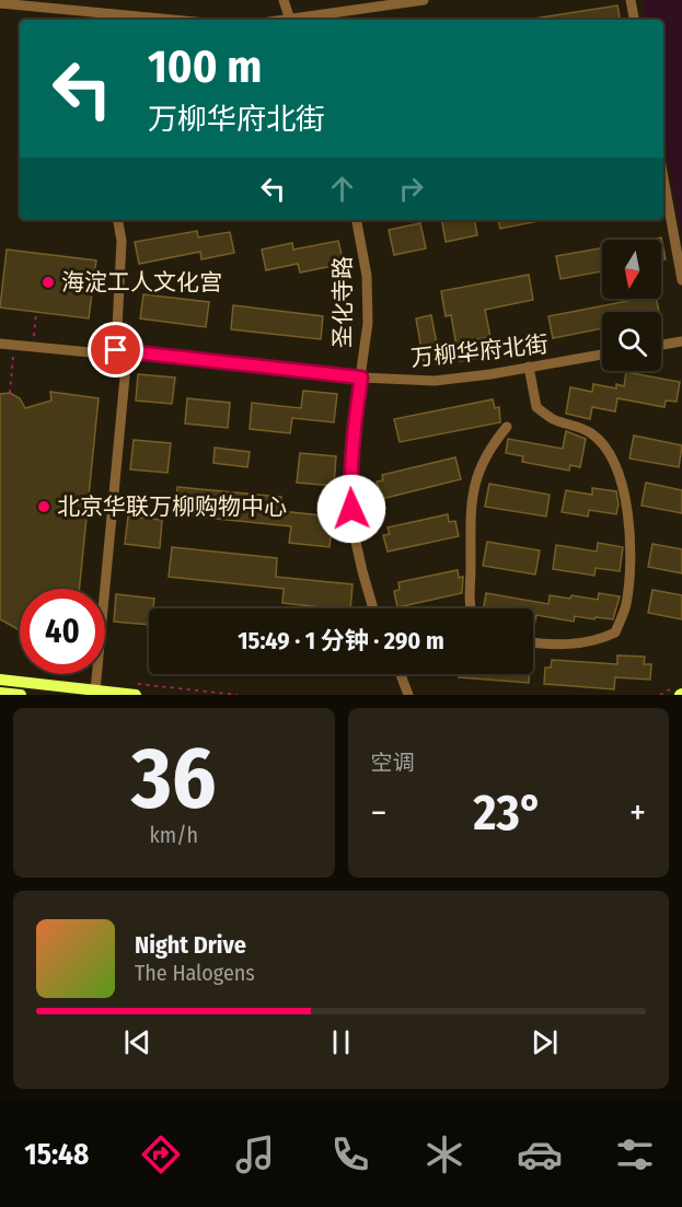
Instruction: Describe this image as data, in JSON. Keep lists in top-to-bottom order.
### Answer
{
  "streets": {
    "street": ["圣化寺路", "万柳华府北街"]
  },
  "crossings": [
    ["圣化寺路", "万柳华府北街"]
  ],
  "places": ["海淀工人文化宫", "北京华联万柳购物中心"],
  "north": "bottom",
  "page": {
    "turn": ["100 m", "万柳华府北街"],
    "limit": "40",
    "trip": "15:49 · 1 分钟 · 290 m",
    "tile": [
      ["36", "km/h"],
      "空调"
    ],
    "heat": ["−", "23°", "+"],
    "song": ["Night Drive", "The Halogens"],
    "tabs": "15:48"
  }
}
